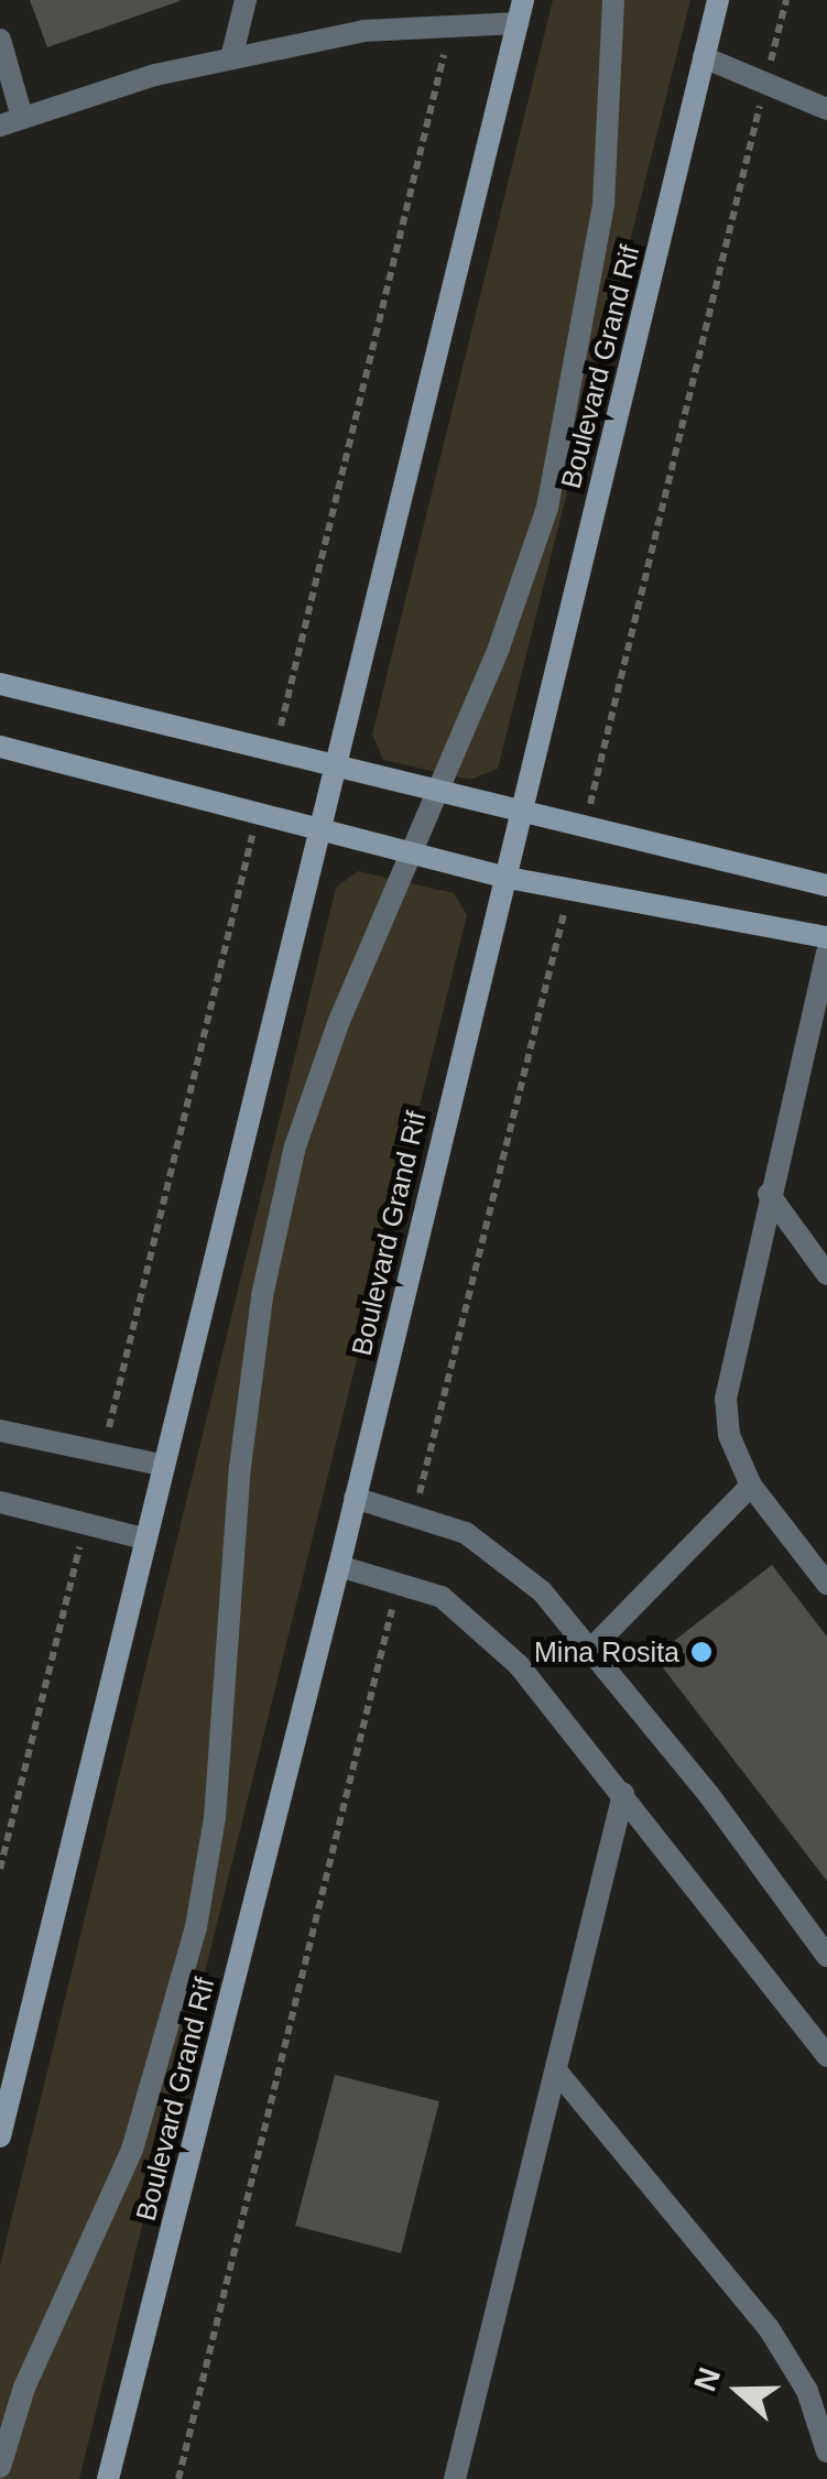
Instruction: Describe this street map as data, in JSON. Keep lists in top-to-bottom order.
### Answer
{
  "streets": {
    "street": ["Boulevard Grand Rif"]
  },
  "places": ["Mina Rosita"],
  "north": "left"
}
